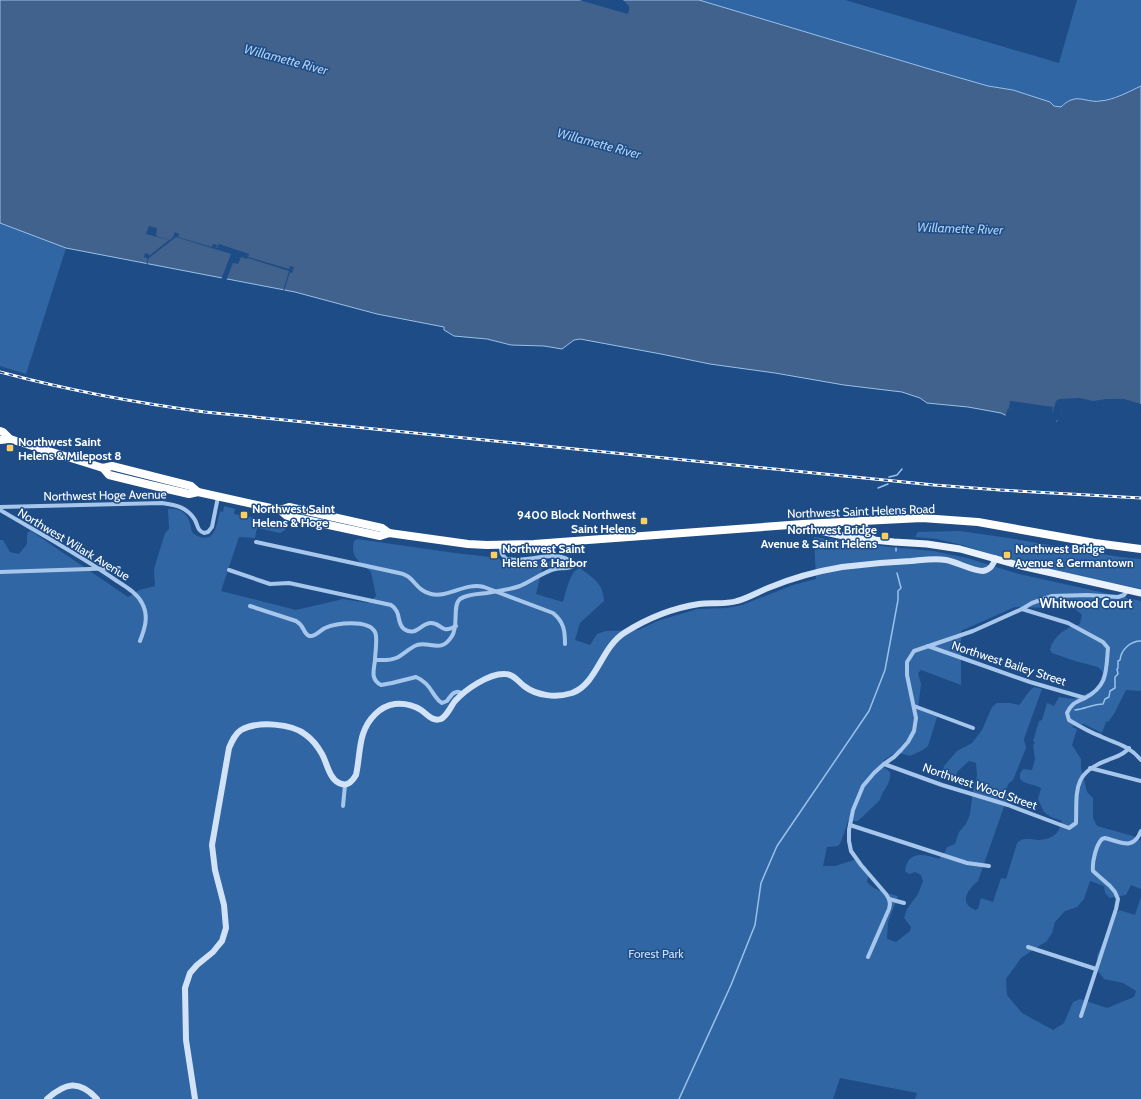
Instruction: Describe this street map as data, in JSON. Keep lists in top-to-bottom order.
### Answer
{
  "streets": {
    "highway": ["Northwest Saint Helens Road"],
    "street": [
      "Northwest Hoge Avenue",
      "Northwest Wilark Avenue",
      "Northwest Bailey Street",
      "Northwest Wood Street"
    ]
  },
  "crossings": [
    ["Northwest Hoge Avenue", "Northwest Saint Helens Road"]
  ],
  "districts": ["Whitwood Court"],
  "water": ["Willamette River"],
  "parks": ["Forest Park"],
  "places": {
    "transit": [
      "Northwest Saint Helens & Milepost 8",
      "Northwest Saint Helens & Hoge",
      "9400 Block Northwest Saint Helens",
      "Northwest Bridge Avenue & Saint Helens",
      "Northwest Saint Helens & Harbor",
      "Northwest Bridge Avenue & Germantown"
    ]
  }
}
